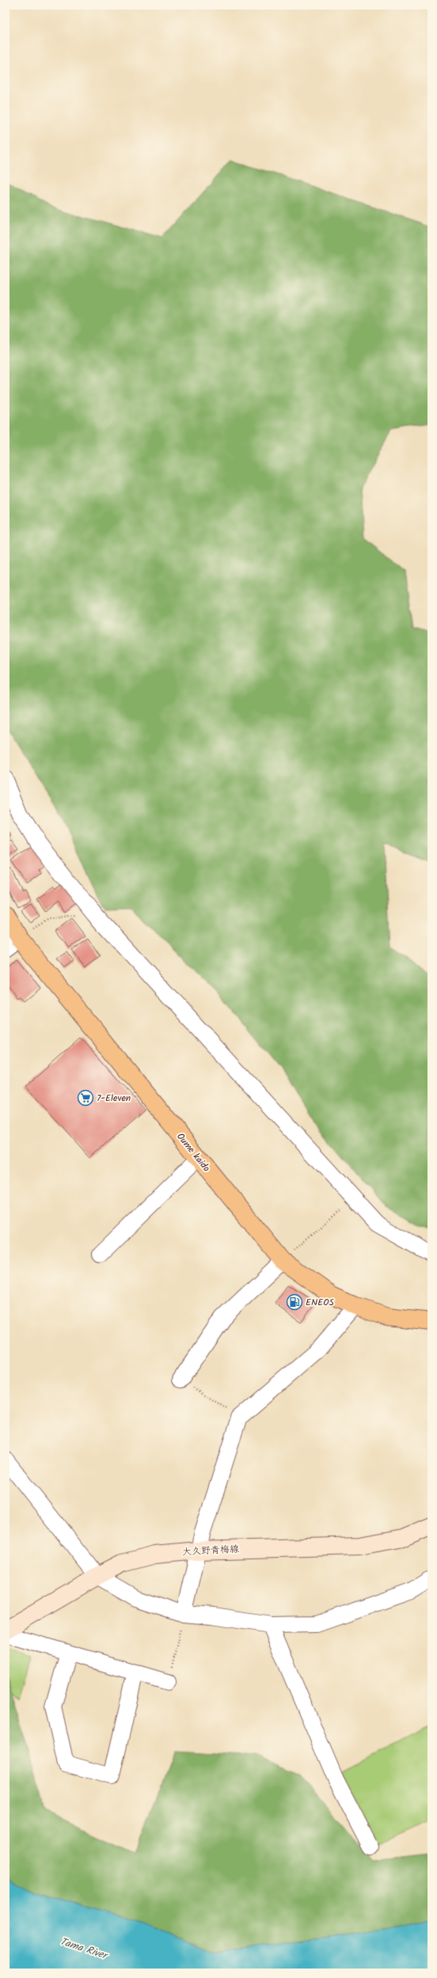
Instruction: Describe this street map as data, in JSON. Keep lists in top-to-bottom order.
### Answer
{
  "streets": {
    "highway": ["Oume kaido"],
    "main road": ["大久野青梅線"]
  },
  "water": ["Tama River"],
  "places": {
    "supermarket": ["7-Eleven"],
    "fuel station": ["ENEOS"]
  }
}
